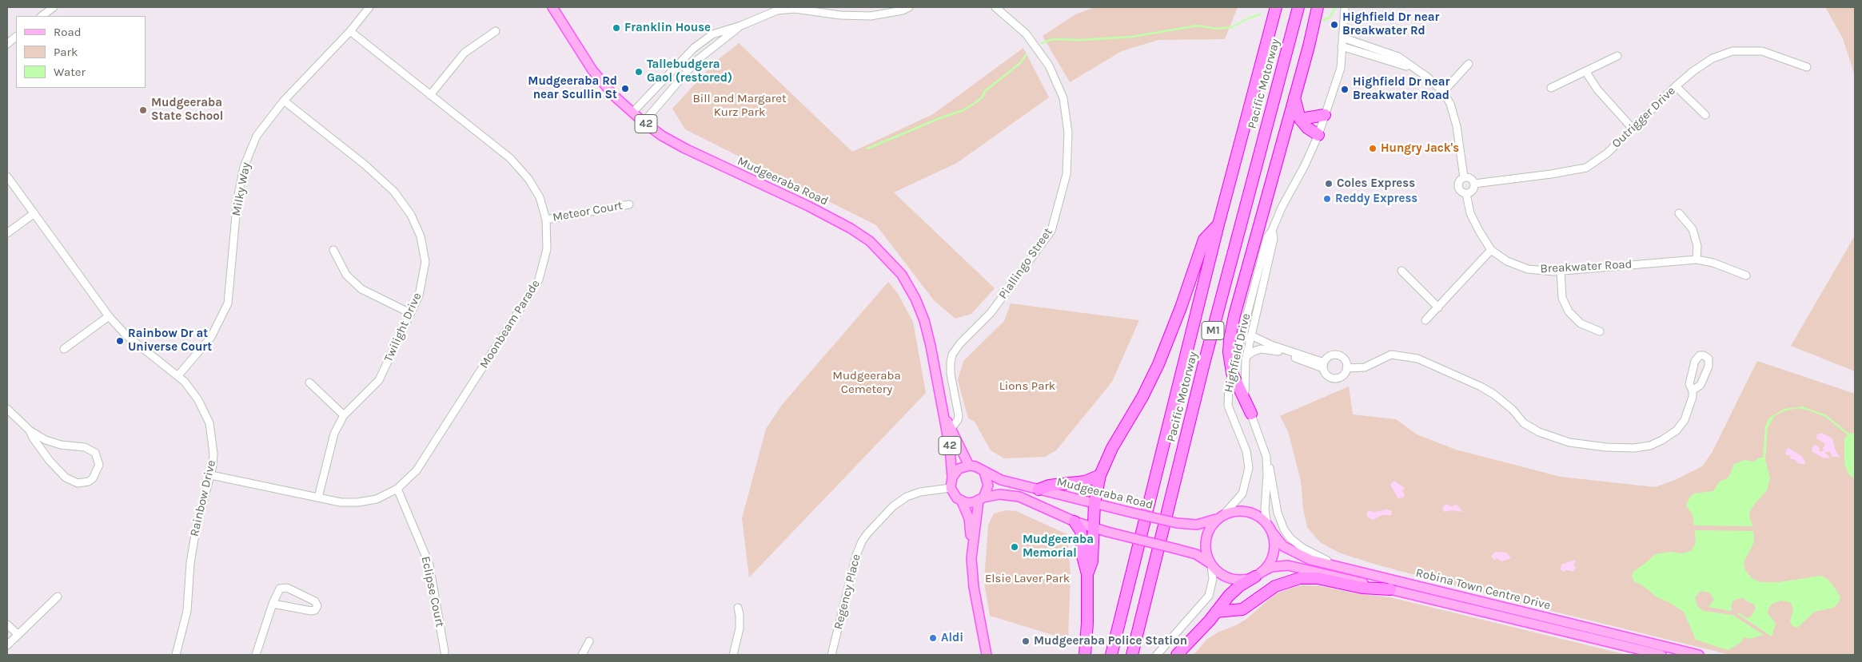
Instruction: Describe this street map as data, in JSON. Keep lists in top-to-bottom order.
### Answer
{
  "streets": {
    "highway": ["Pacific Motorway", "M1"],
    "main road": ["42", "Mudgeeraba Road", "Robina Town Centre Drive"],
    "street": [
      "Outrigger Drive",
      "Milky Way",
      "Meteor Court",
      "Piallingo Street",
      "Breakwater Road",
      "Moonbeam Parade",
      "Twilight Drive",
      "Highfield Drive",
      "Rainbow Drive",
      "Eclipse Court",
      "Regency Place"
    ]
  },
  "crossings": [
    ["Pacific Motorway", "M1"],
    ["Outrigger Drive", "Breakwater Road"],
    ["Mudgeeraba Road", "Piallingo Street"],
    ["Mudgeeraba Road", "M1"],
    ["Mudgeeraba Road", "Highfield Drive"],
    ["Mudgeeraba Road", "Robina Town Centre Drive"],
    ["Mudgeeraba Road", "Regency Place"],
    ["Milky Way", "Moonbeam Parade"],
    ["Milky Way", "Twilight Drive"],
    ["Milky Way", "Rainbow Drive"],
    ["Meteor Court", "Moonbeam Parade"],
    ["Breakwater Road", "Highfield Drive"],
    ["Moonbeam Parade", "Twilight Drive"],
    ["Moonbeam Parade", "Rainbow Drive"],
    ["Moonbeam Parade", "Eclipse Court"],
    ["M1", "Highfield Drive"],
    ["Highfield Drive", "Robina Town Centre Drive"]
  ],
  "parks": [
    "Bill and Margaret Kurz Park",
    "Mudgeeraba Cemetery",
    "Lions Park",
    "Elsie Laver Park"
  ],
  "places": [
    "Highfield Dr near Breakwater Rd",
    "Franklin House",
    "Tallebudgera Gaol (restored)",
    "Mudgeeraba Rd near Scullin St",
    "Highfield Dr near Breakwater Road",
    "Mudgeeraba State School",
    "Hungry Jack's",
    "Coles Express",
    "Reddy Express",
    "Rainbow Dr at Universe Court",
    "Mudgeeraba Memorial",
    "Aldi",
    "Mudgeeraba Police Station"
  ],
  "legend": ["Road", "Park", "Water"]
}
